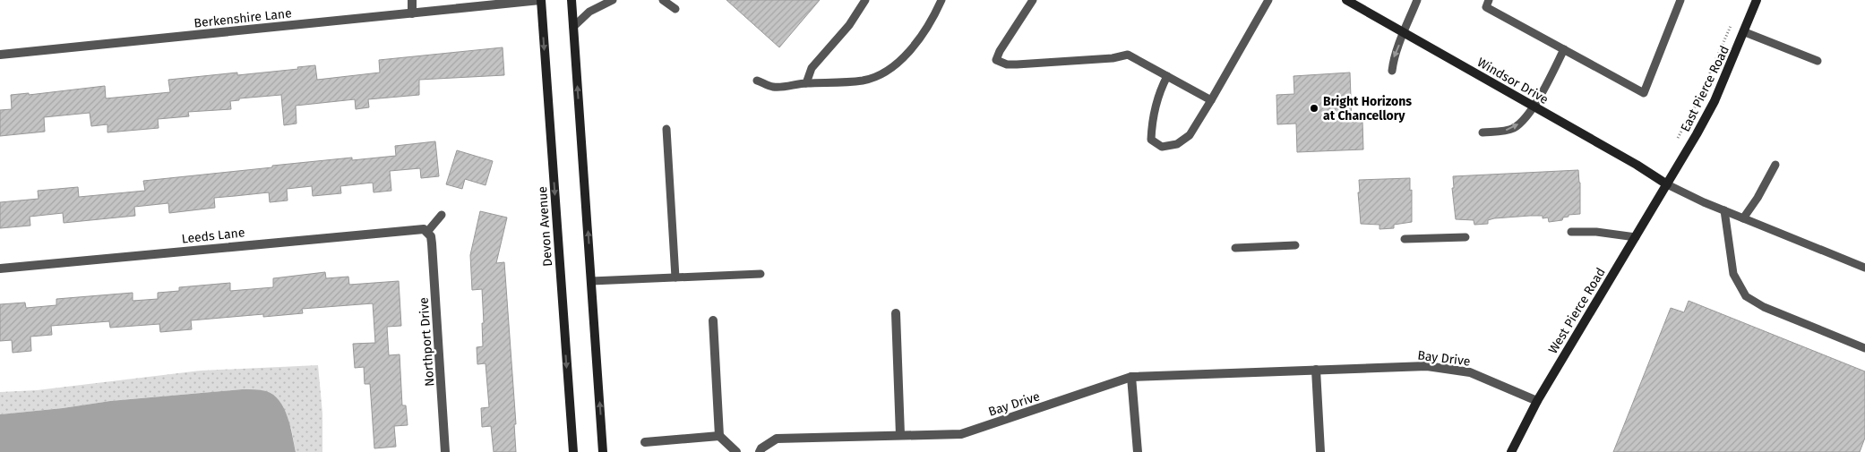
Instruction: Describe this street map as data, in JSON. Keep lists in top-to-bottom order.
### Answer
{
  "streets": {
    "main road": [
      "Windsor Drive",
      "East Pierce Road",
      "Devon Avenue",
      "West Pierce Road"
    ],
    "street": [
      "Berkenshire Lane",
      "Leeds Lane",
      "Northport Drive",
      "Bay Drive"
    ]
  },
  "crossings": [
    ["Berkenshire Lane", "Devon Avenue"],
    ["Windsor Drive", "East Pierce Road"],
    ["Windsor Drive", "West Pierce Road"],
    ["East Pierce Road", "West Pierce Road"],
    ["Leeds Lane", "Northport Drive"],
    ["West Pierce Road", "Bay Drive"]
  ],
  "places": ["Bright Horizons at Chancellory"]
}
